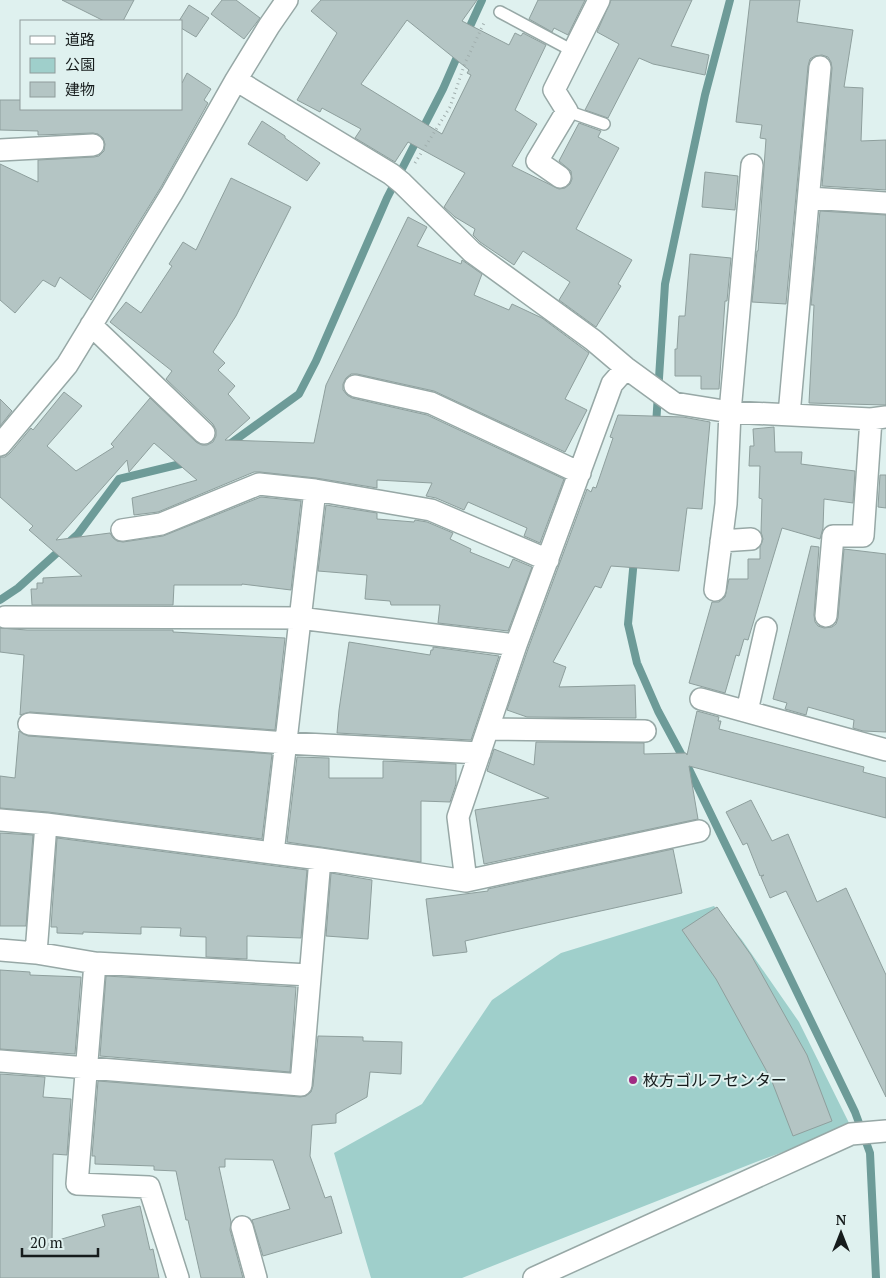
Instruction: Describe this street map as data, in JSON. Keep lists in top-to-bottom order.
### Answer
{
  "places": ["枚方ゴルフセンター"],
  "legend": ["道路", "公園", "建物"],
  "scale_bar": "20 m",
  "north": "top"
}
